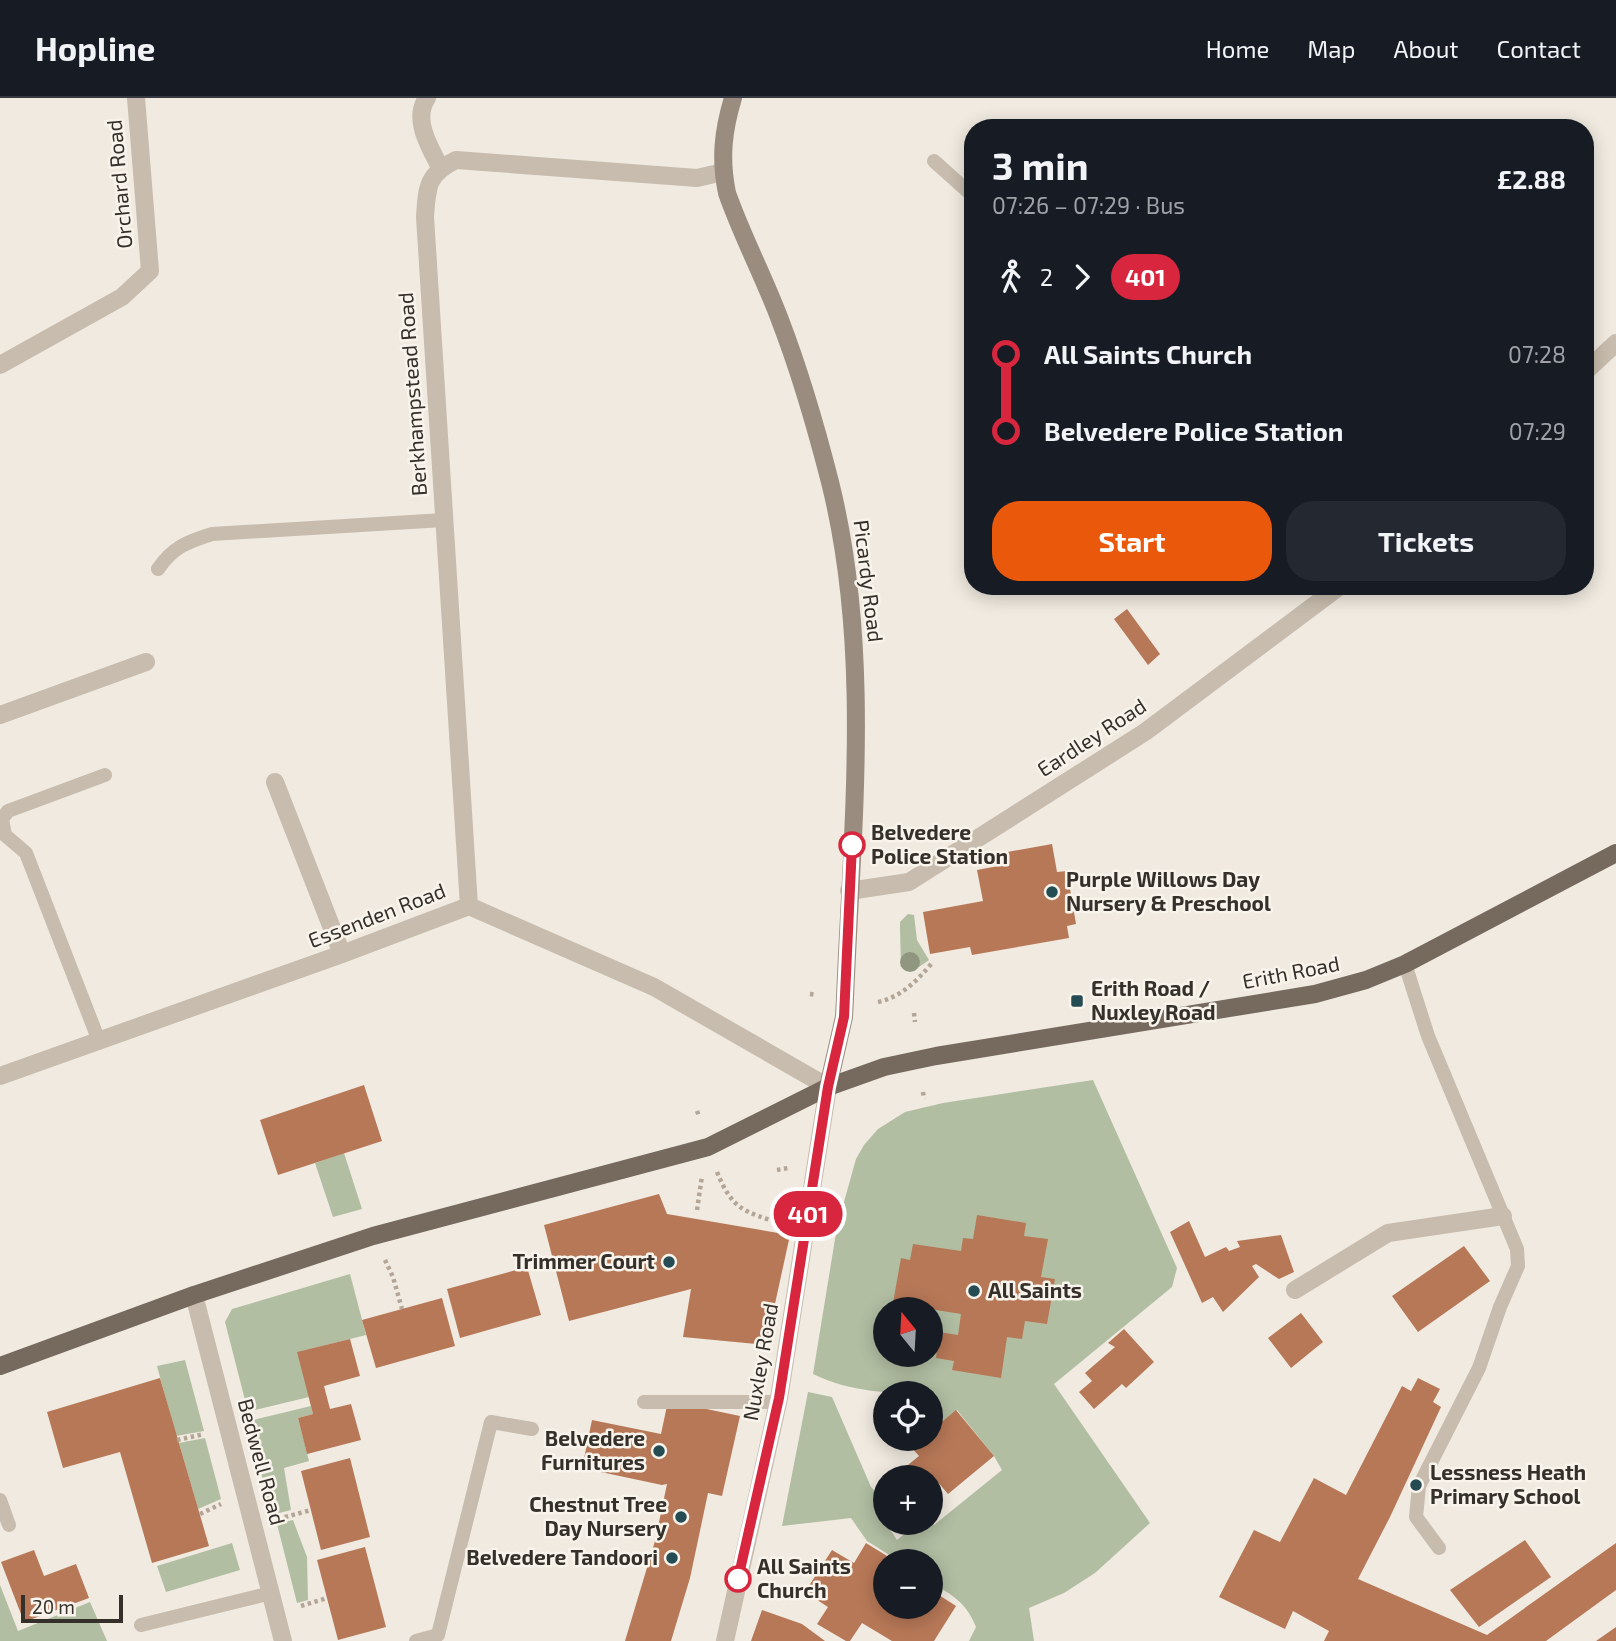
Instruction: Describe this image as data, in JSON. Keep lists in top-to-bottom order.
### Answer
{
  "streets": {
    "main road": ["Picardy Road", "Erith Road"],
    "street": [
      "Orchard Road",
      "Berkhampstead Road",
      "Eardley Road",
      "Essenden Road",
      "Nuxley Road",
      "Bedwell Road"
    ]
  },
  "crossings": [
    ["Berkhampstead Road", "Essenden Road"],
    ["Picardy Road", "Eardley Road"],
    ["Picardy Road", "Essenden Road"],
    ["Picardy Road", "Erith Road"],
    ["Picardy Road", "Nuxley Road"],
    ["Essenden Road", "Erith Road"],
    ["Essenden Road", "Nuxley Road"],
    ["Erith Road", "Nuxley Road"],
    ["Erith Road", "Bedwell Road"]
  ],
  "places": {
    "other": [
      "Belvedere Police Station",
      "Purple Willows Day Nursery & Preschool",
      "Trimmer Court",
      "All Saints",
      "Belvedere Furnitures",
      "Lessness Heath Primary School",
      "Chestnut Tree Day Nursery",
      "Belvedere Tandoori",
      "All Saints Church"
    ],
    "transit": ["Erith Road / Nuxley Road"]
  },
  "lines": ["bus line 401"],
  "scale_bar": "20 m",
  "north": "top",
  "page": {
    "header": "Hopline",
    "nav": [
      "Home",
      "Map",
      "About",
      "Contact"
    ],
    "on_map": "401",
    "heading": ["3 min", "07:26 – 07:29 · Bus", "£2.88"],
    "legs": ["2", "401"],
    "list": [
      {
        "name": "All Saints Church",
        "value": "07:28"
      },
      {
        "name": "Belvedere Police Station",
        "value": "07:29"
      }
    ],
    "buttons": ["Start", "Tickets"],
    "map_buttons": ["+", "−"],
    "scale": "20 m"
  }
}
